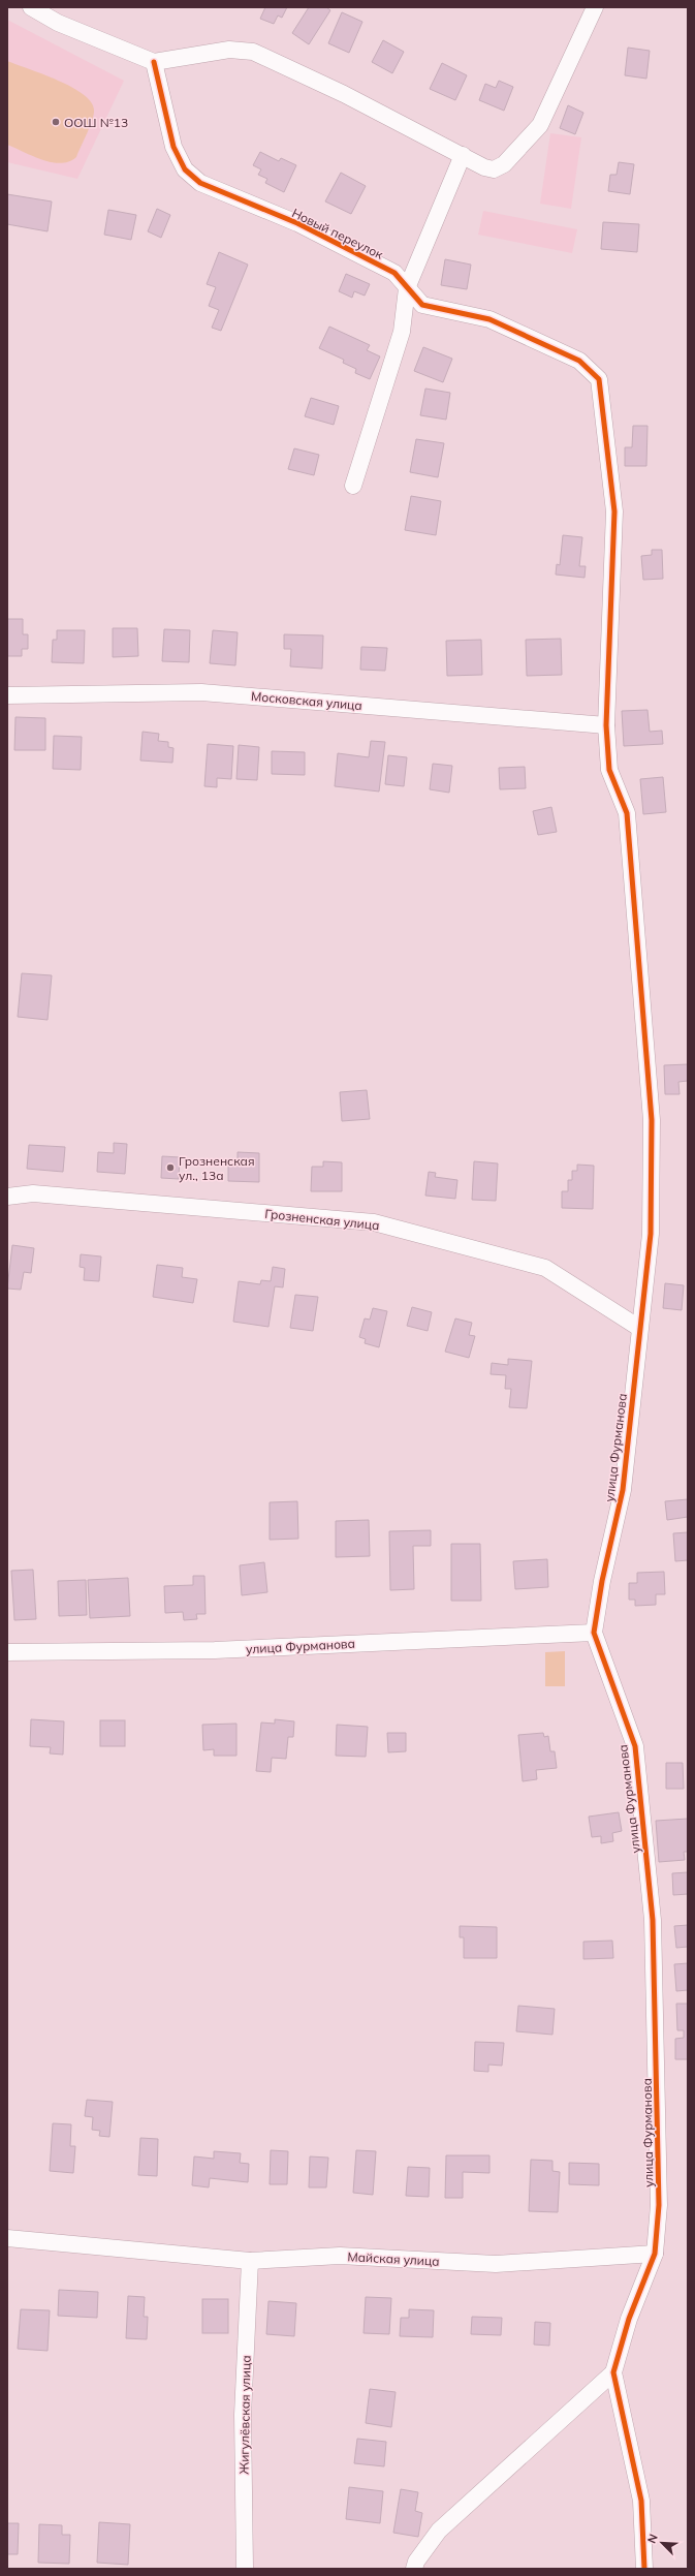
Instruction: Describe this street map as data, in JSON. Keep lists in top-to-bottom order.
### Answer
{
  "streets": {
    "street": [
      "Новый переулок",
      "Московская улица",
      "Грозненская улица",
      "улица Фурманова",
      "Майская улица",
      "Жигулёвская улица"
    ]
  },
  "crossings": [
    ["Новый переулок", "Московская улица"],
    ["Новый переулок", "улица Фурманова"],
    ["Московская улица", "улица Фурманова"],
    ["Грозненская улица", "улица Фурманова"],
    ["улица Фурманова", "Майская улица"],
    ["Майская улица", "Жигулёвская улица"]
  ],
  "places": ["ООШ №13", "Грозненская ул., 13а"],
  "north": "top left"
}
